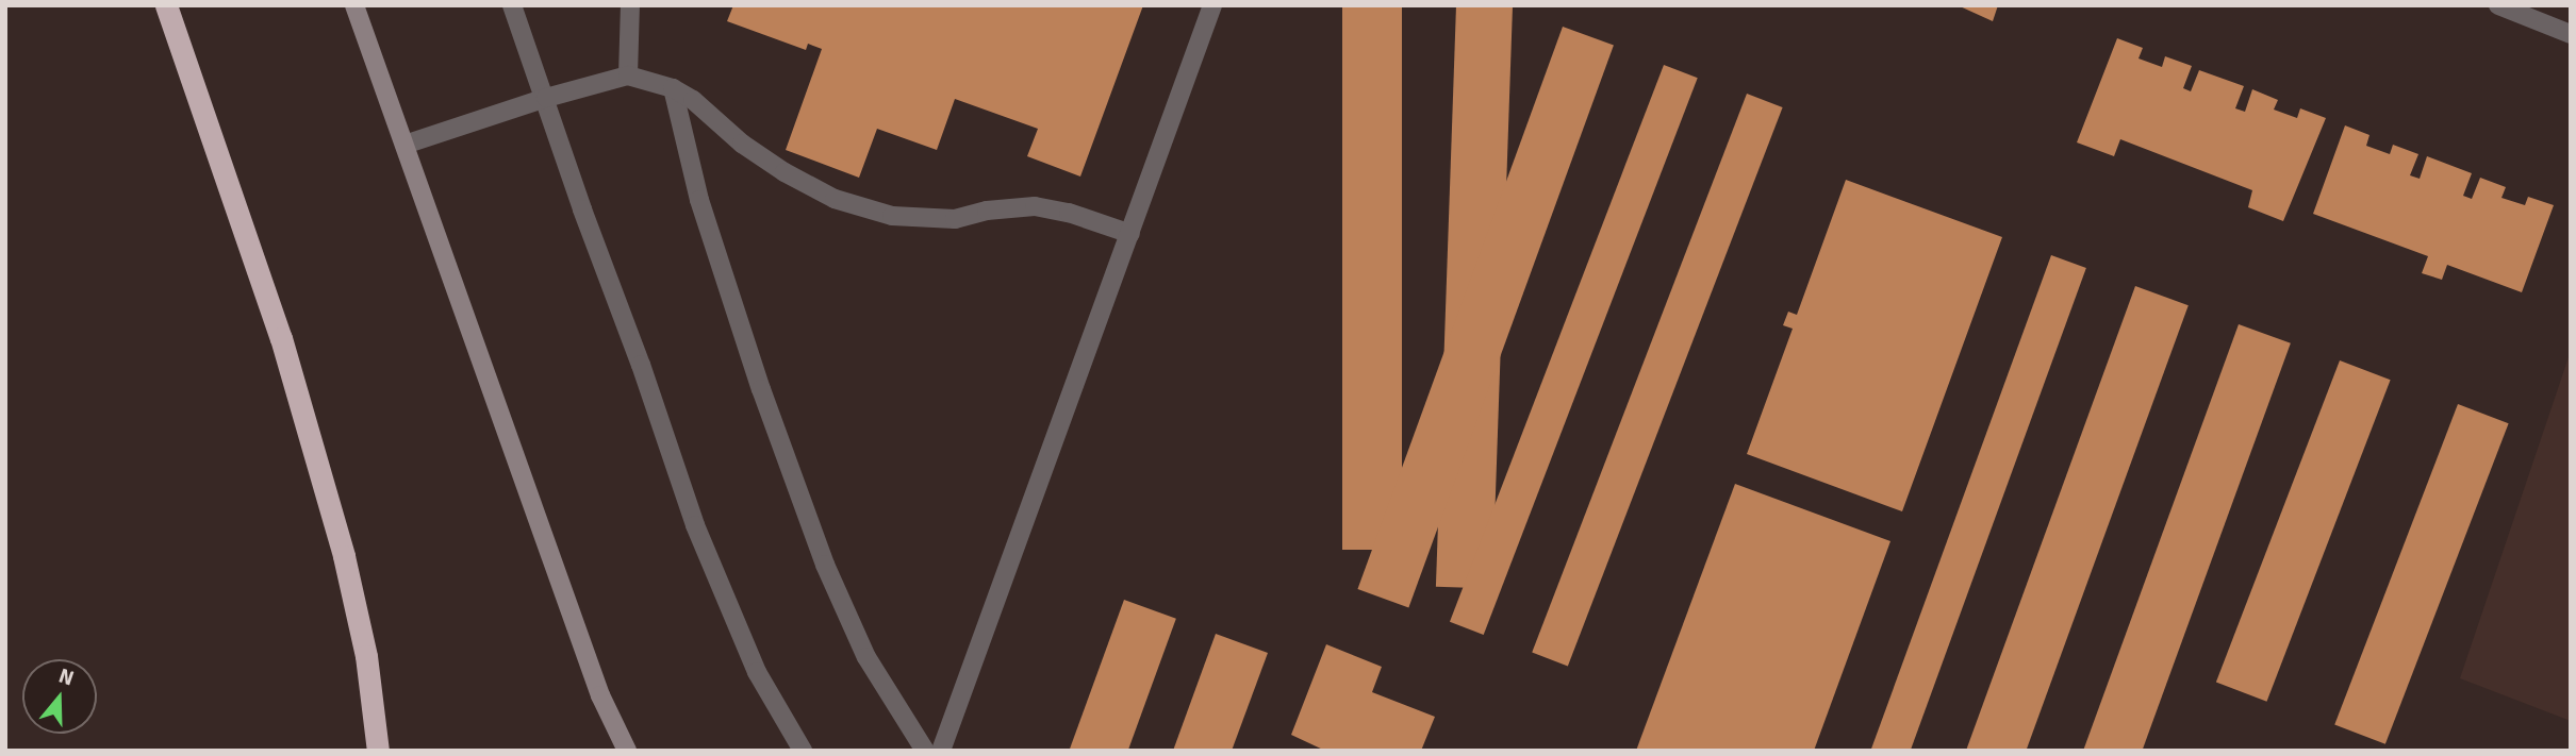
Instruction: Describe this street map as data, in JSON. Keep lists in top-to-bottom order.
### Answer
{
  "north": "top"
}
